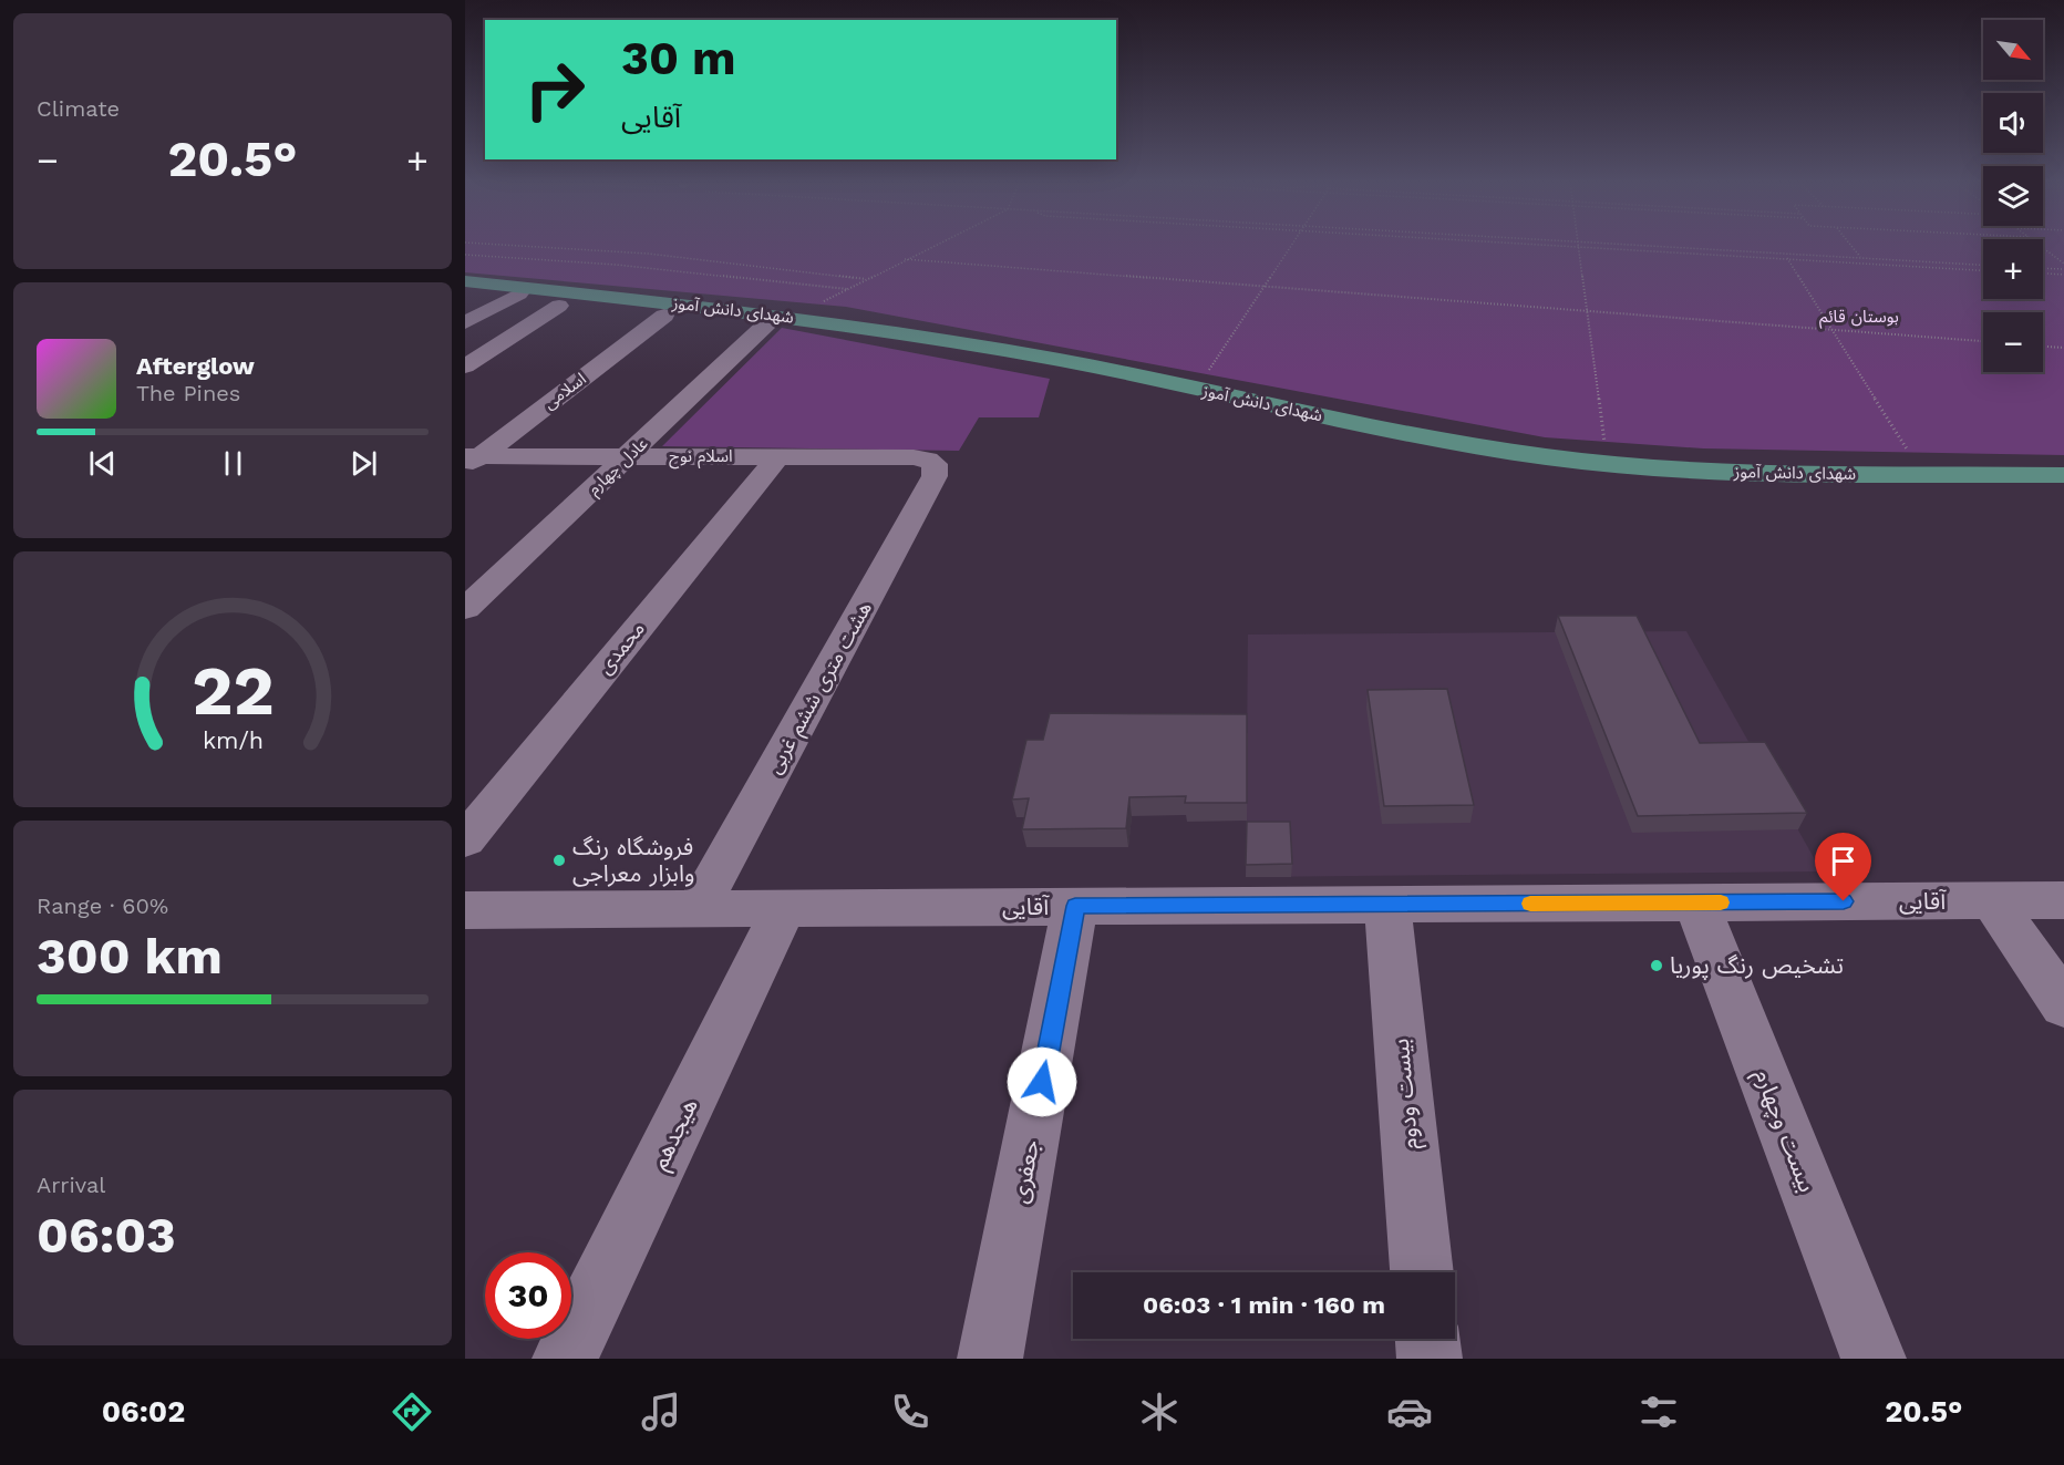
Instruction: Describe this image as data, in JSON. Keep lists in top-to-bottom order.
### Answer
{
  "streets": {
    "main road": ["شهدای دانش آموز"],
    "street": [
      "اسلامی",
      "اسلام نوح",
      "عادل چهارم",
      "محمدی",
      "هشت متری ششم غربی",
      "آقایی",
      "بیست ودوم",
      "بیست وچهارم",
      "هیجدهم",
      "جعفری"
    ]
  },
  "crossings": [
    ["اسلامی", "اسلام نوح"],
    ["اسلام نوح", "عادل چهارم"],
    ["اسلام نوح", "محمدی"],
    ["اسلام نوح", "هشت متری ششم غربی"],
    ["هشت متری ششم غربی", "آقایی"],
    ["آقایی", "بیست ودوم"],
    ["آقایی", "بیست وچهارم"],
    ["آقایی", "هیجدهم"],
    ["آقایی", "جعفری"]
  ],
  "parks": ["بوستان قائم"],
  "places": ["فروشگاه رنگ وابزار معراجی", "تشخیص رنگ پوریا"],
  "north": "bottom right",
  "page": {
    "tile": [
      "Climate",
      ["Range · 60%", "300 km"],
      ["Arrival", "06:03"]
    ],
    "map_buttons": ["+", "−"],
    "turn": ["30 m", "آقایی"],
    "heat": ["−", "20.5°", "+"],
    "song": ["Afterglow", "The Pines"],
    "limit": "30",
    "trip": "06:03 · 1 min · 160 m",
    "tabs": ["06:02", "20.5°"],
    "gauge": ["22", "km/h"]
  }
}
